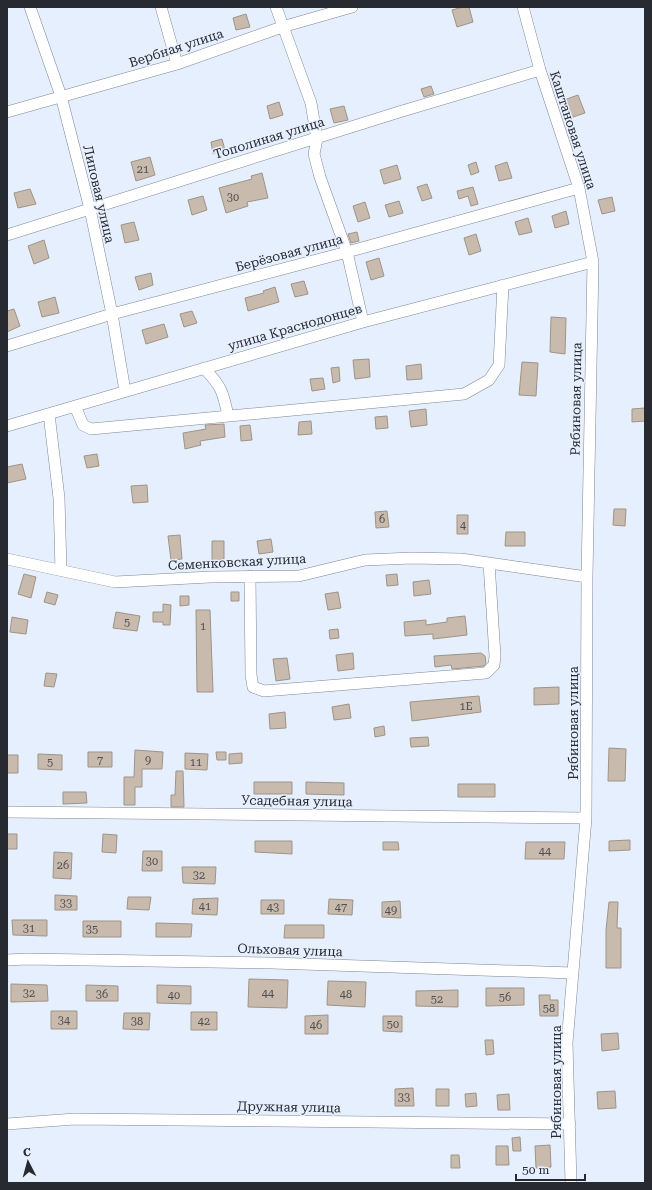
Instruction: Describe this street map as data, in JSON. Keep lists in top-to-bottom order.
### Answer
{
  "streets": {
    "street": [
      "Вербная улица",
      "Каштановая улица",
      "Тополиная улица",
      "Липовая улица",
      "Берёзовая улица",
      "улица Краснодонцев",
      "Рябиновая улица",
      "Семенковская улица",
      "Усадебная улица",
      "Ольховая улица",
      "Дружная улица"
    ]
  },
  "crossings": [
    ["Вербная улица", "Липовая улица"],
    ["Каштановая улица", "Тополиная улица"],
    ["Каштановая улица", "Берёзовая улица"],
    ["Каштановая улица", "улица Краснодонцев"],
    ["Каштановая улица", "Рябиновая улица"],
    ["Тополиная улица", "Липовая улица"],
    ["Липовая улица", "Берёзовая улица"],
    ["Липовая улица", "улица Краснодонцев"],
    ["улица Краснодонцев", "Рябиновая улица"],
    ["Рябиновая улица", "Семенковская улица"],
    ["Рябиновая улица", "Усадебная улица"],
    ["Рябиновая улица", "Ольховая улица"],
    ["Рябиновая улица", "Дружная улица"]
  ],
  "house_numbers": [
    "21",
    "30",
    "6",
    "4",
    "5",
    "1",
    "1Е",
    "7",
    "9",
    "5",
    "11",
    "44",
    "30",
    "26",
    "32",
    "33",
    "41",
    "43",
    "47",
    "49",
    "31",
    "35",
    "32",
    "44",
    "36",
    "48",
    "40",
    "56",
    "52",
    "58",
    "34",
    "38",
    "42",
    "50",
    "46",
    "33"
  ],
  "scale_bar": "50 m",
  "north": "top"
}
